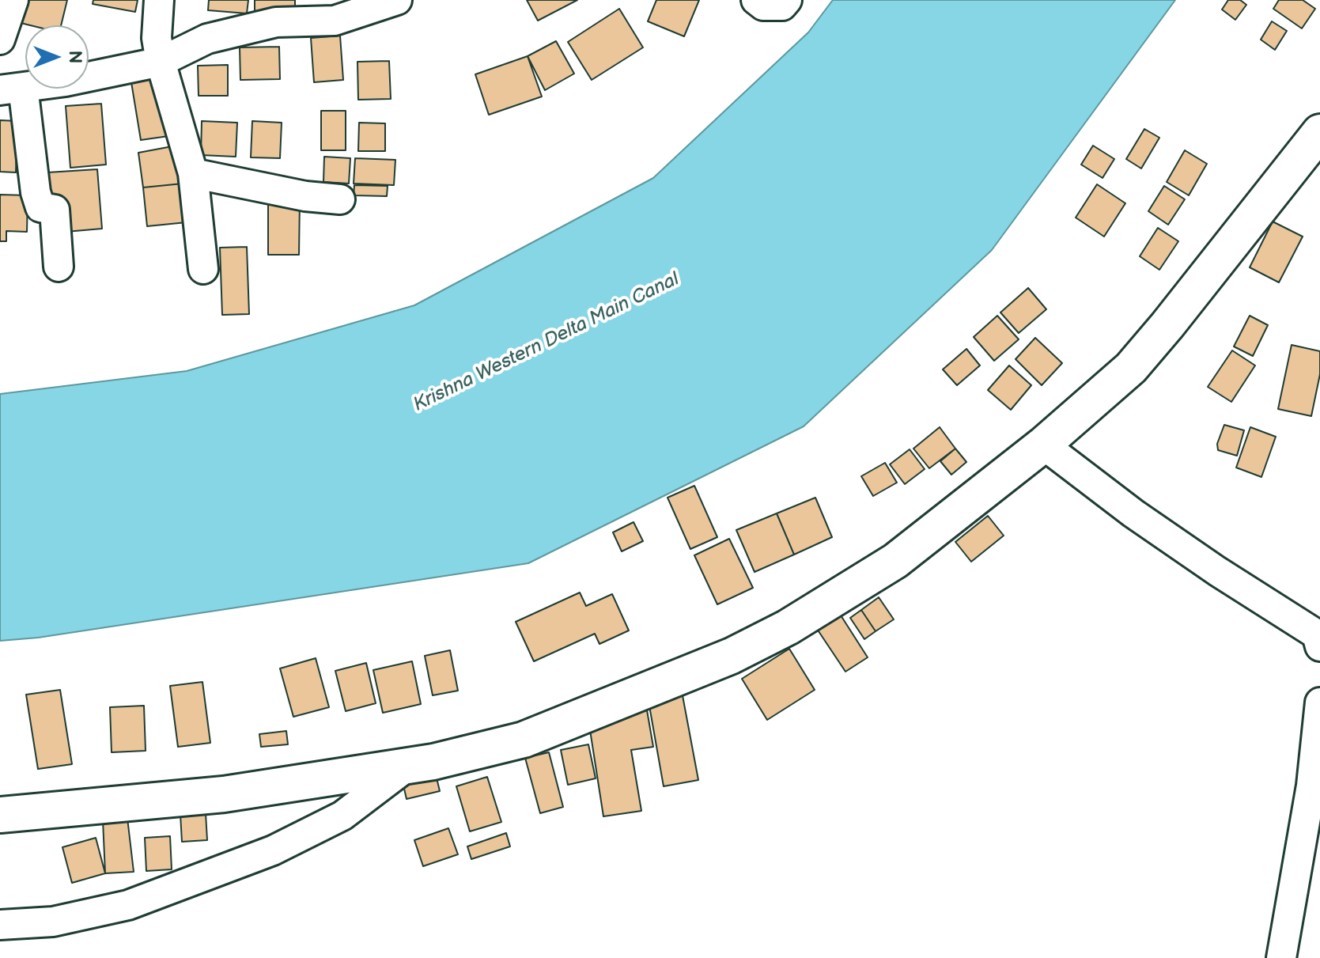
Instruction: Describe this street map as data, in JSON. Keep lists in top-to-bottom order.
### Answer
{
  "water": ["Krishna Western Delta Main Canal"],
  "north": "right"
}
